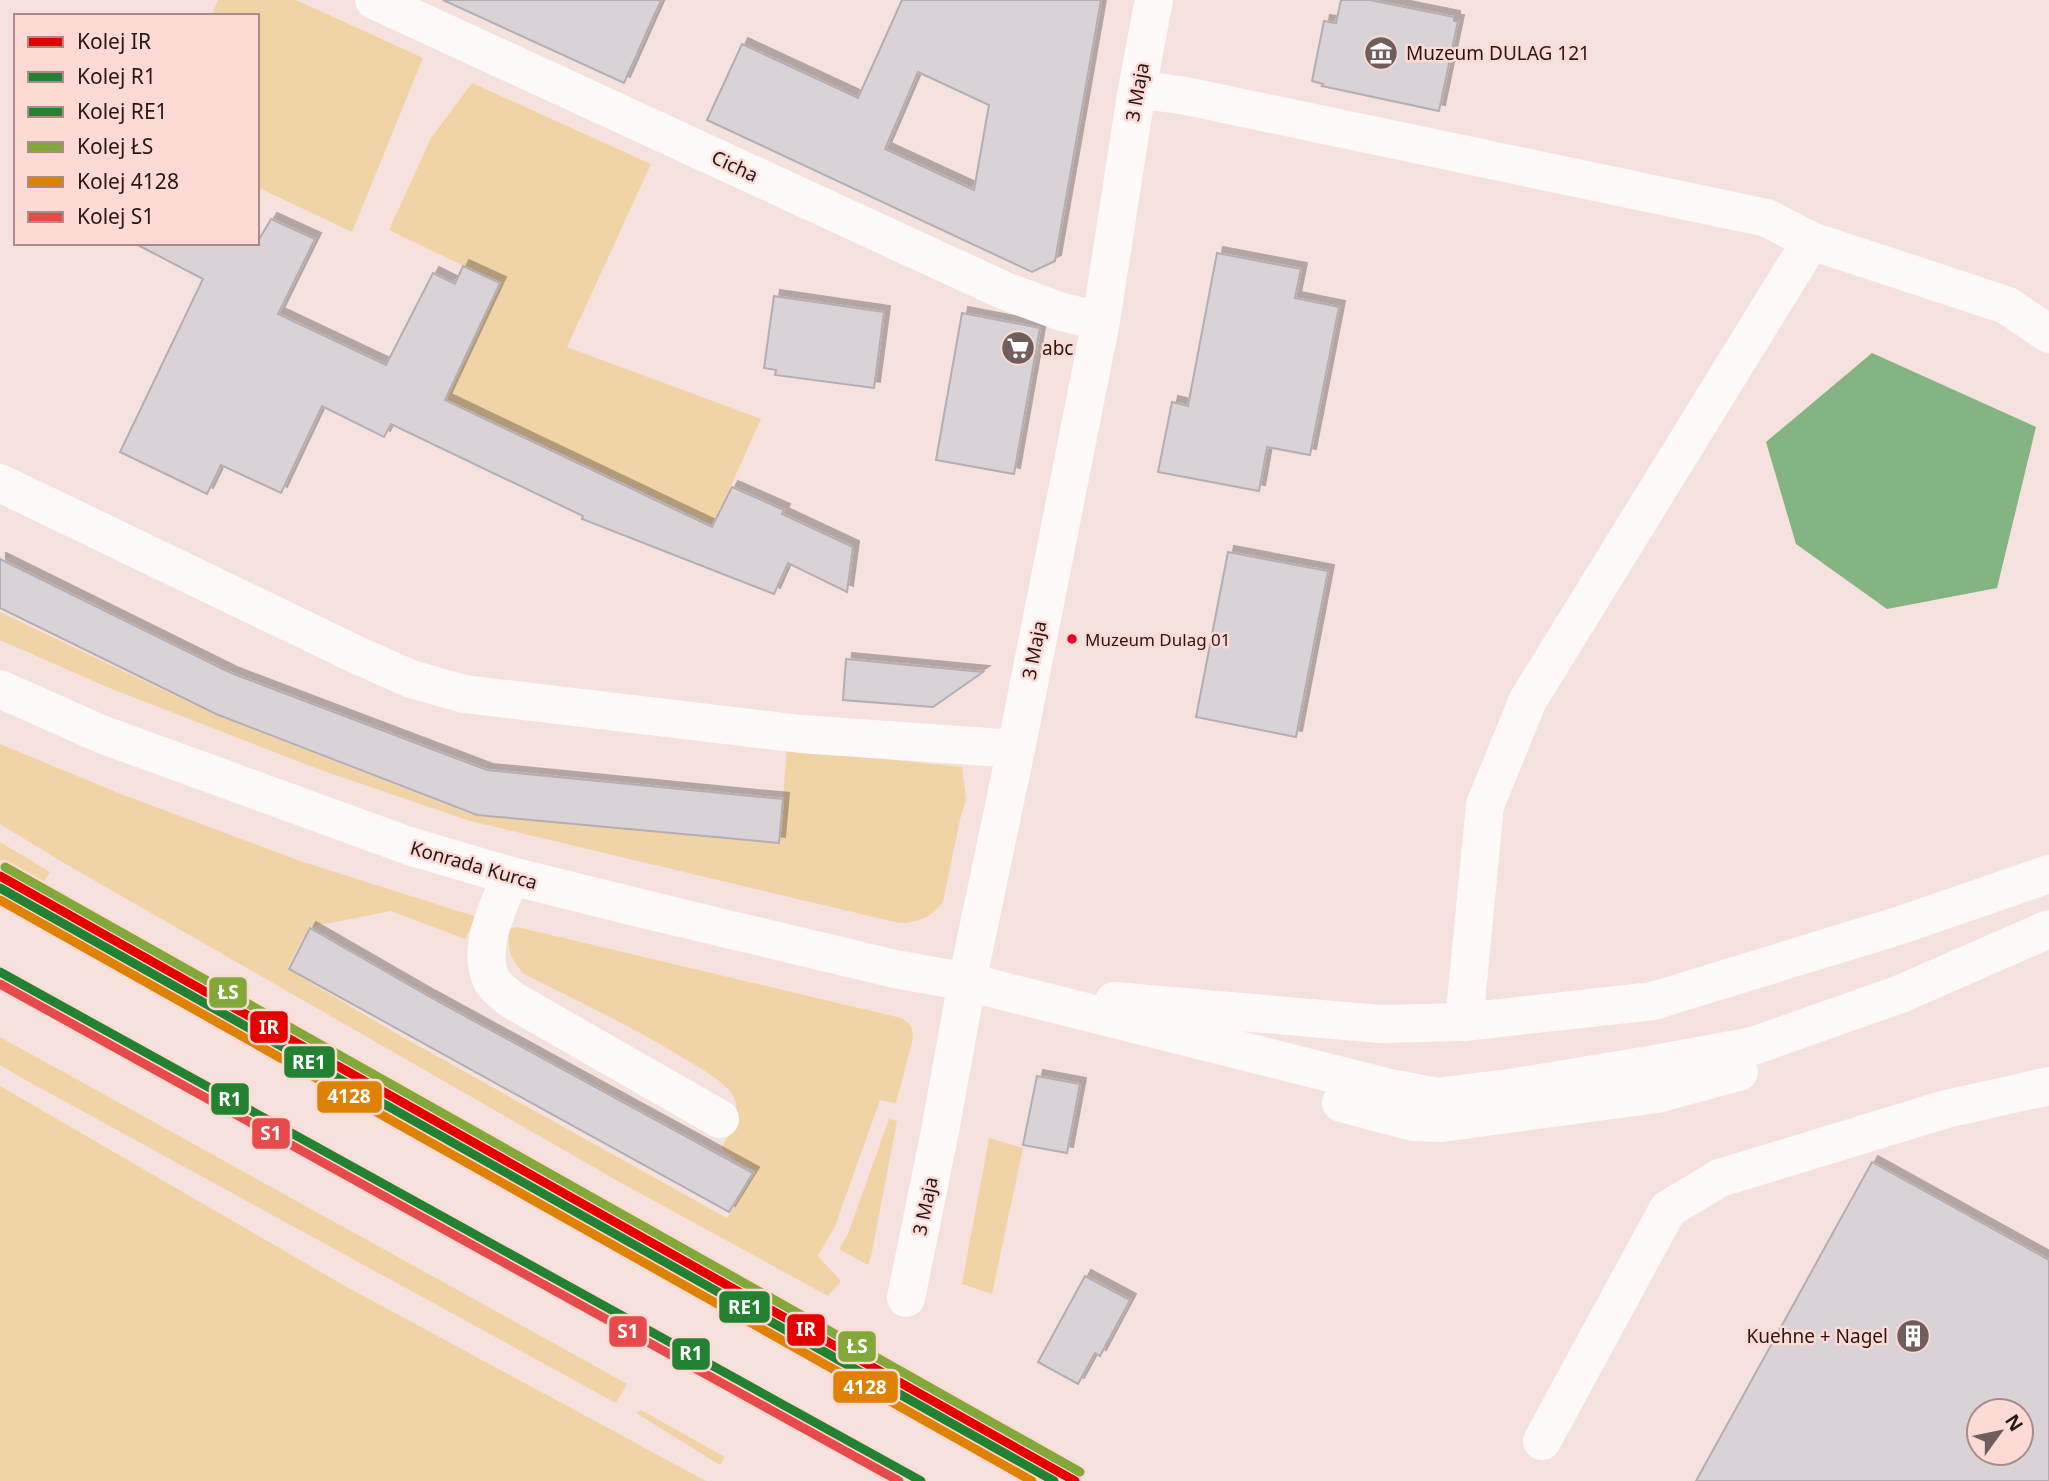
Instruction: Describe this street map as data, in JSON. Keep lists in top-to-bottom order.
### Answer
{
  "streets": {
    "street": ["3 Maja", "Cicha", "Konrada Kurca"]
  },
  "crossings": [
    ["3 Maja", "Cicha"],
    ["3 Maja", "Konrada Kurca"]
  ],
  "places": {
    "museum": ["Muzeum DULAG 121"],
    "supermarket": ["abc"],
    "other": ["Muzeum Dulag 01"],
    "building": ["Kuehne + Nagel"]
  },
  "lines": [
    "rail line ŁS",
    "rail line IR",
    "rail line RE1",
    "rail line 4128",
    "rail line R1",
    "rail line S1"
  ],
  "legend": [
    "Kolej IR",
    "Kolej R1",
    "Kolej RE1",
    "Kolej ŁS",
    "Kolej 4128",
    "Kolej S1"
  ],
  "north": "top right"
}
